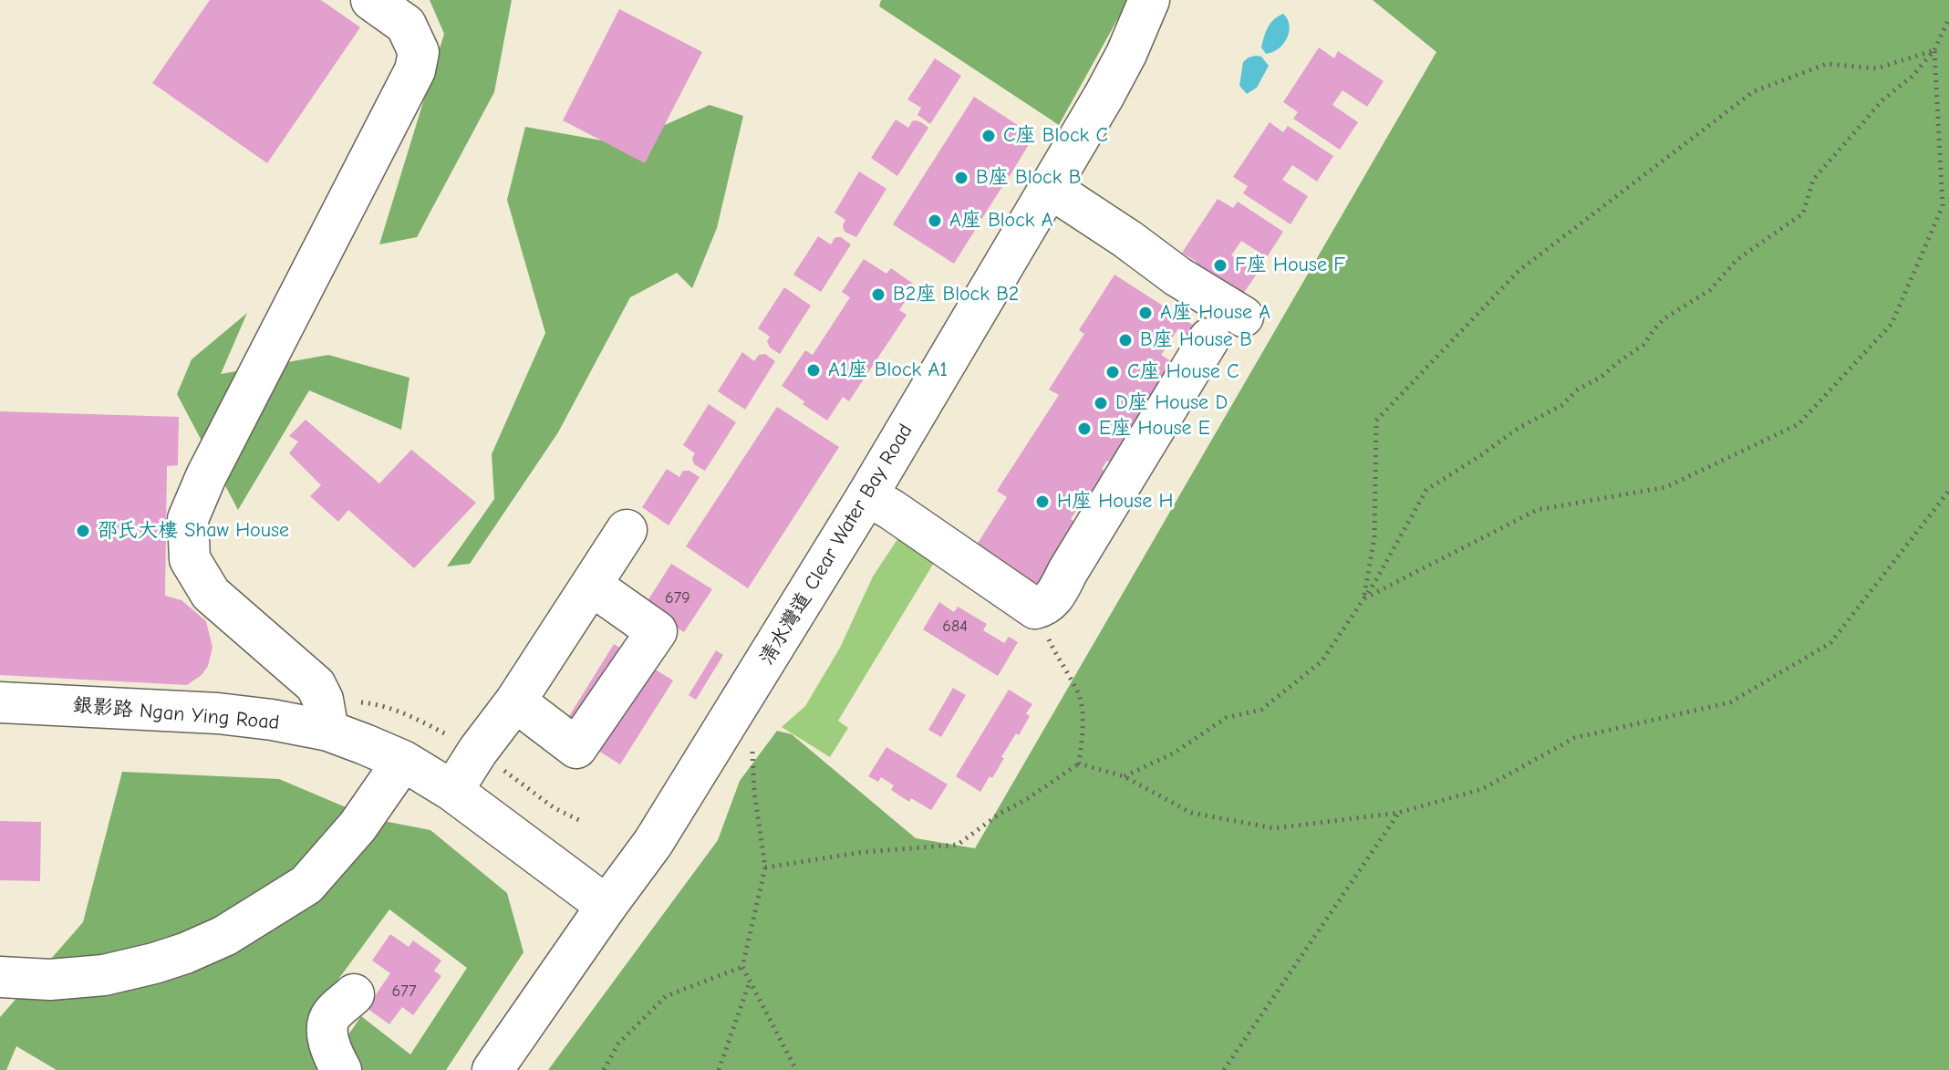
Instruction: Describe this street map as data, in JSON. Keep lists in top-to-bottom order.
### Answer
{
  "streets": {
    "main road": ["清水灣道 Clear Water Bay Road", "銀影路 Ngan Ying Road"]
  },
  "crossings": [
    ["清水灣道 Clear Water Bay Road", "銀影路 Ngan Ying Road"]
  ],
  "places": [
    "C座 Block C",
    "B座 Block B",
    "A座 Block A",
    "F座 House F",
    "B2座 Block B2",
    "A座 House A",
    "B座 House B",
    "A1座 Block A1",
    "C座 House C",
    "D座 House D",
    "E座 House E",
    "H座 House H",
    "邵氏大樓 Shaw House"
  ],
  "house_numbers": ["679", "684", "677"]
}
